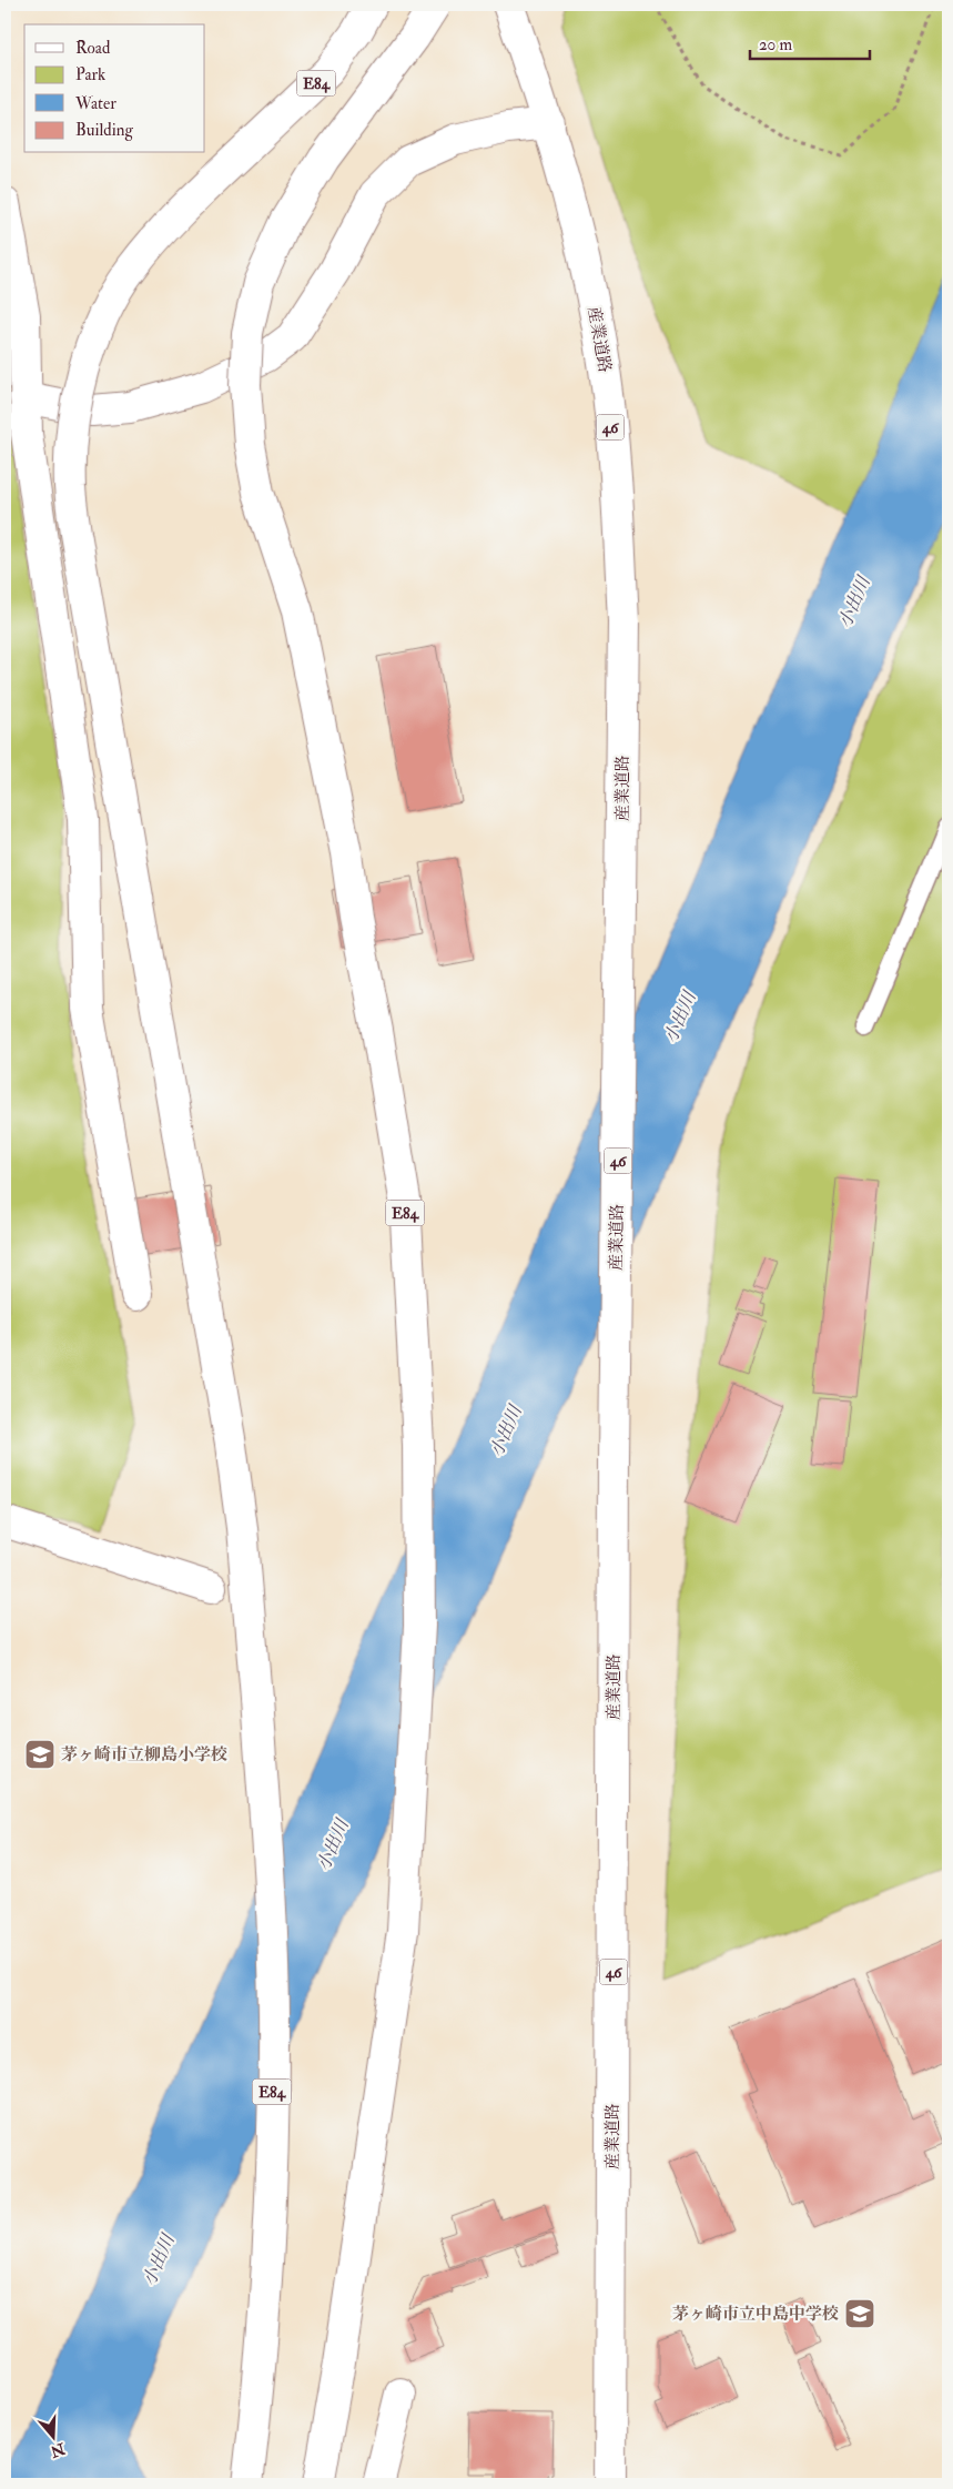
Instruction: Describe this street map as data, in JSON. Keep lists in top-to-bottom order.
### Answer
{
  "streets": {
    "main road": ["E84", "産業道路", "46"]
  },
  "water": ["小出川"],
  "places": {
    "school or university": ["茅ヶ崎市立柳島小学校", "茅ヶ崎市立中島中学校"]
  },
  "legend": [
    "Road",
    "Park",
    "Water",
    "Building"
  ],
  "scale_bar": "20 m",
  "north": "bottom"
}
